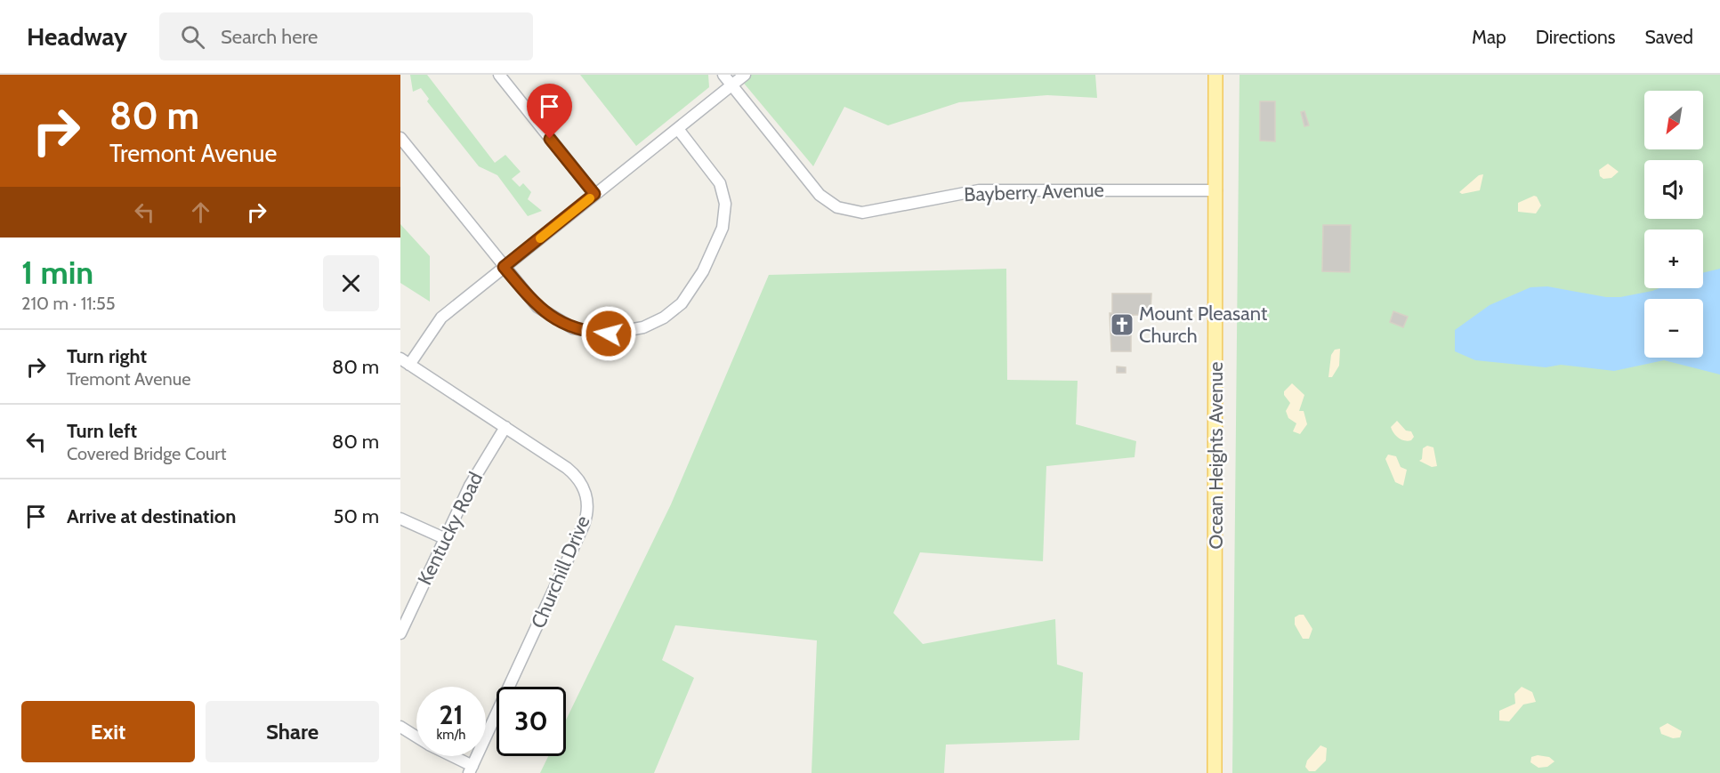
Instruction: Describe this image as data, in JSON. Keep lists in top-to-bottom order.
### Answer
{
  "streets": {
    "main road": ["Ocean Heights Avenue"],
    "street": ["Bayberry Avenue", "Kentucky Road", "Churchill Drive"]
  },
  "crossings": [
    ["Bayberry Avenue", "Ocean Heights Avenue"],
    ["Kentucky Road", "Churchill Drive"]
  ],
  "places": {
    "church": ["Mount Pleasant Church"]
  },
  "north": "bottom left",
  "page": {
    "header": "Headway",
    "search": "Search here",
    "nav": ["Map", "Directions", "Saved"],
    "turn": ["80 m", "Tremont Avenue"],
    "map_buttons": ["+", "−"],
    "heading": ["1 min", "210 m · 11:55"],
    "list": [
      {
        "name": "Turn right",
        "note": "Tremont Avenue",
        "value": "80 m"
      },
      {
        "name": "Turn left",
        "note": "Covered Bridge Court",
        "value": "80 m"
      },
      {
        "name": "Arrive at destination",
        "value": "50 m"
      }
    ],
    "speed": "21 km/h",
    "limit": "30",
    "buttons": ["Exit", "Share"]
  }
}
